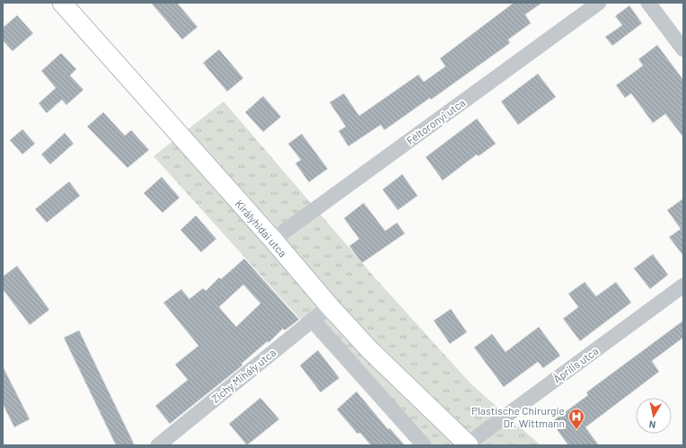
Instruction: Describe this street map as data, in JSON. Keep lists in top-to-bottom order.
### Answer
{
  "streets": {
    "main road": ["Királyhidai utca"],
    "street": ["Féltoronyi utca", "Április utca", "Zichy Mihály utca"]
  },
  "crossings": [
    ["Féltoronyi utca", "Királyhidai utca"],
    ["Királyhidai utca", "Április utca"],
    ["Királyhidai utca", "Zichy Mihály utca"]
  ],
  "places": {
    "hospital": ["Plastische Chirurgie Dr. Wittmann"]
  },
  "north": "bottom"
}
